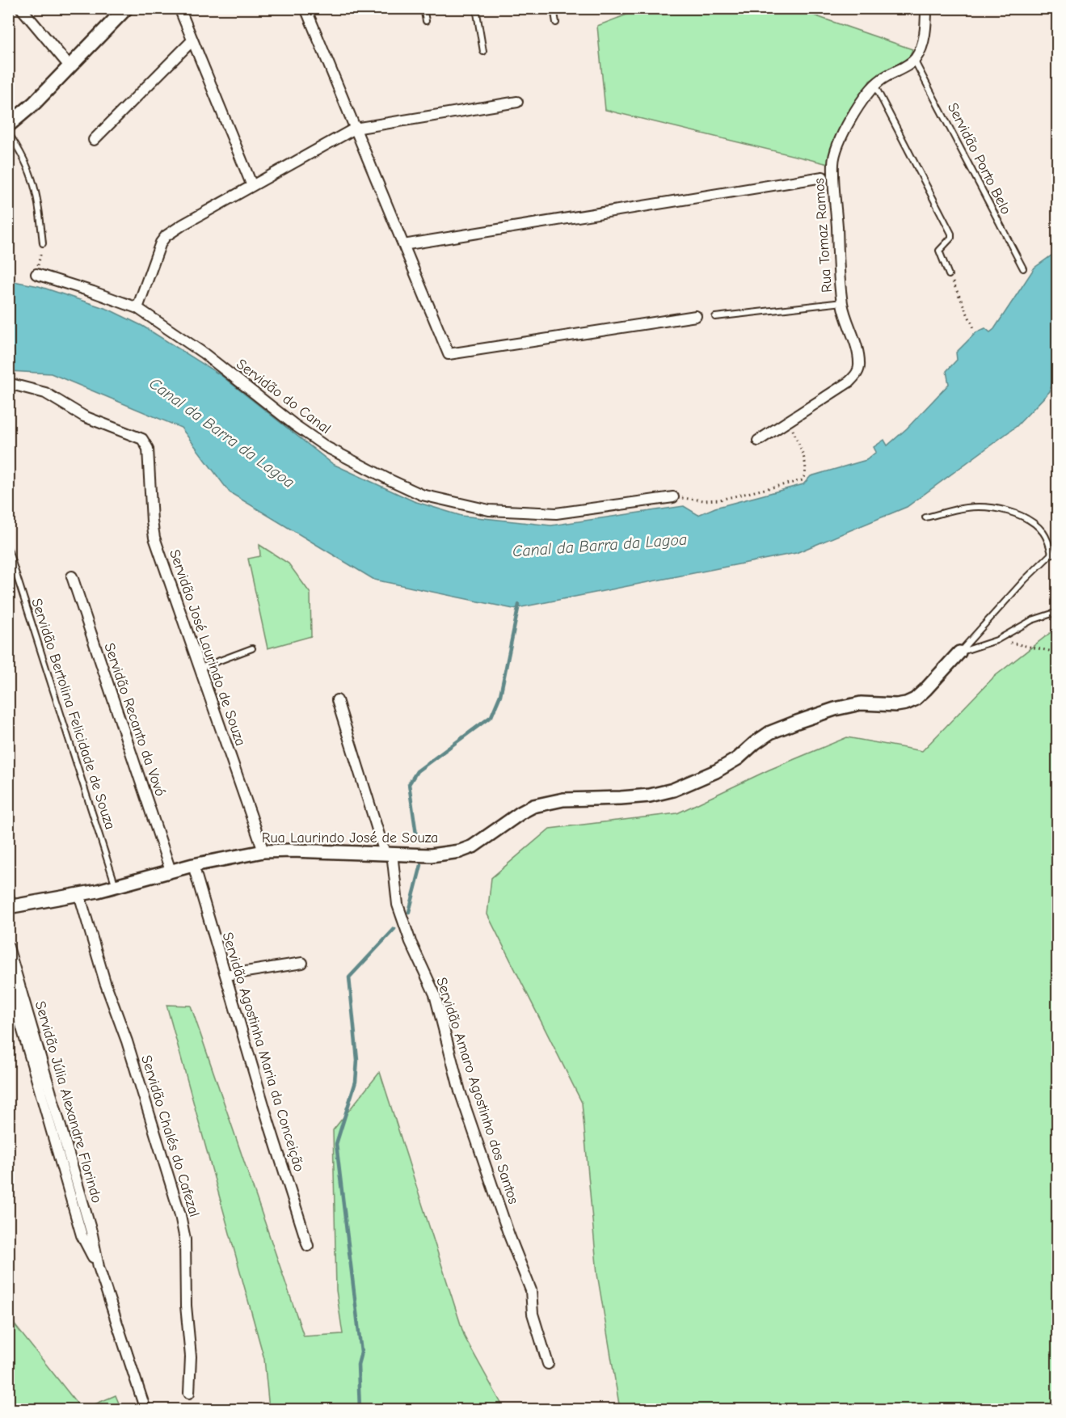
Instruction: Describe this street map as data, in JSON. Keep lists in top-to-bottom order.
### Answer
{
  "streets": {
    "street": [
      "Rua Tomaz Ramos",
      "Servidão do Canal",
      "Servidão José Laurindo de Souza",
      "Servidão Recanto da Vovó",
      "Rua Laurindo José de Souza",
      "Servidão Agostinha Maria da Conceição",
      "Servidão Amaro Agostinho dos Santos",
      "Servidão Júlia Alexandre Florindo",
      "Servidão Chalés do Cafezal"
    ],
    "lane": ["Servidão Porto Belo", "Servidão Bertolina Felicidade de Souza"]
  },
  "crossings": [
    ["Servidão Porto Belo", "Rua Tomaz Ramos"],
    ["Servidão José Laurindo de Souza", "Rua Laurindo José de Souza"],
    ["Servidão Bertolina Felicidade de Souza", "Rua Laurindo José de Souza"],
    ["Servidão Recanto da Vovó", "Rua Laurindo José de Souza"],
    ["Rua Laurindo José de Souza", "Servidão Agostinha Maria da Conceição"],
    ["Rua Laurindo José de Souza", "Servidão Amaro Agostinho dos Santos"],
    ["Rua Laurindo José de Souza", "Servidão Chalés do Cafezal"]
  ],
  "water": ["Canal da Barra da Lagoa"]
}
